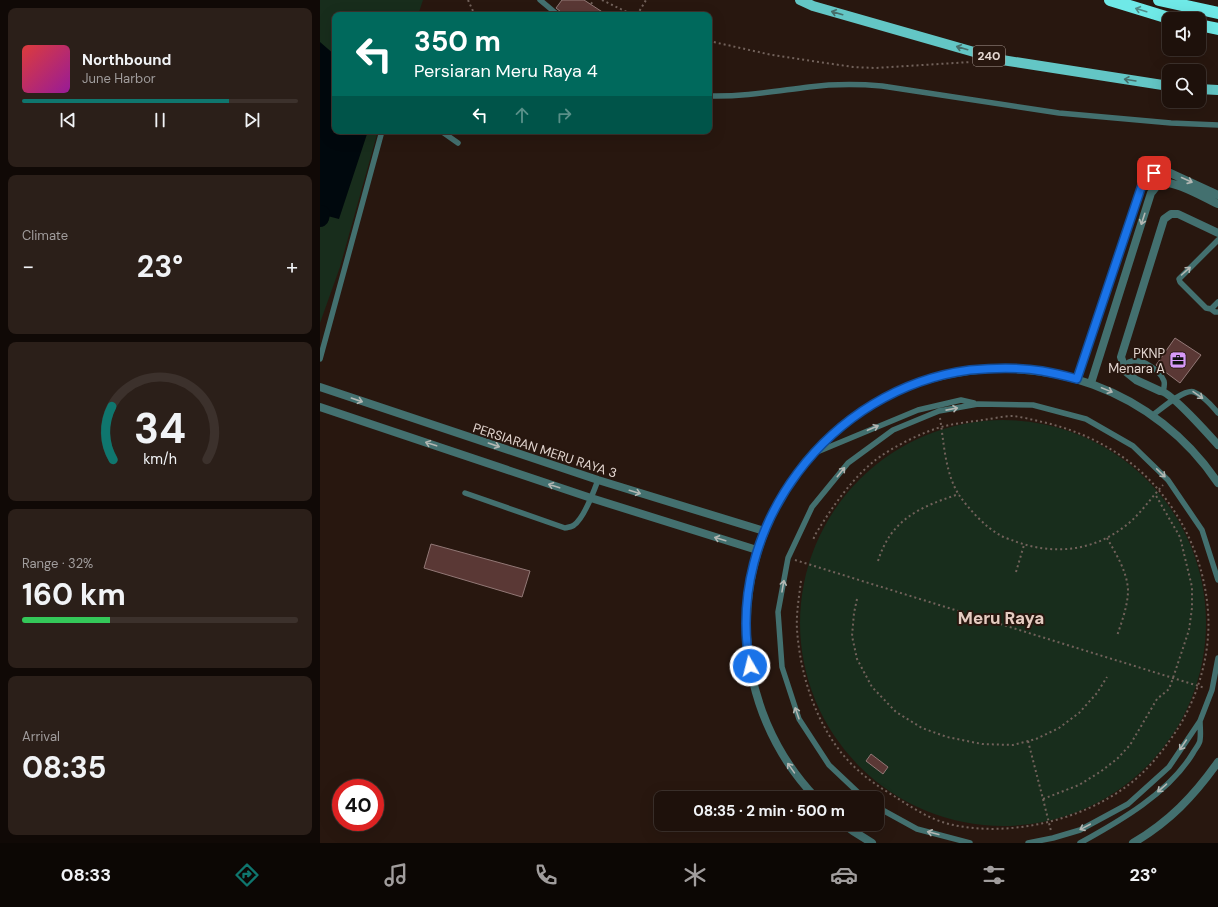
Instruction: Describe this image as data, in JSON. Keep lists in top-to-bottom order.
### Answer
{
  "streets": {
    "main road": ["240"],
    "street": ["PERSIARAN MERU RAYA 3"]
  },
  "districts": ["Meru Raya"],
  "places": {
    "office": ["PKNP Menara A"]
  },
  "page": {
    "turn": ["350 m", "Persiaran Meru Raya 4"],
    "song": ["Northbound", "June Harbor"],
    "tile": [
      "Climate",
      ["Range · 32%", "160 km"],
      ["Arrival", "08:35"]
    ],
    "heat": ["−", "23°", "+"],
    "limit": "40",
    "trip": "08:35 · 2 min · 500 m",
    "tabs": ["08:33", "23°"],
    "gauge": ["34", "km/h"]
  }
}
